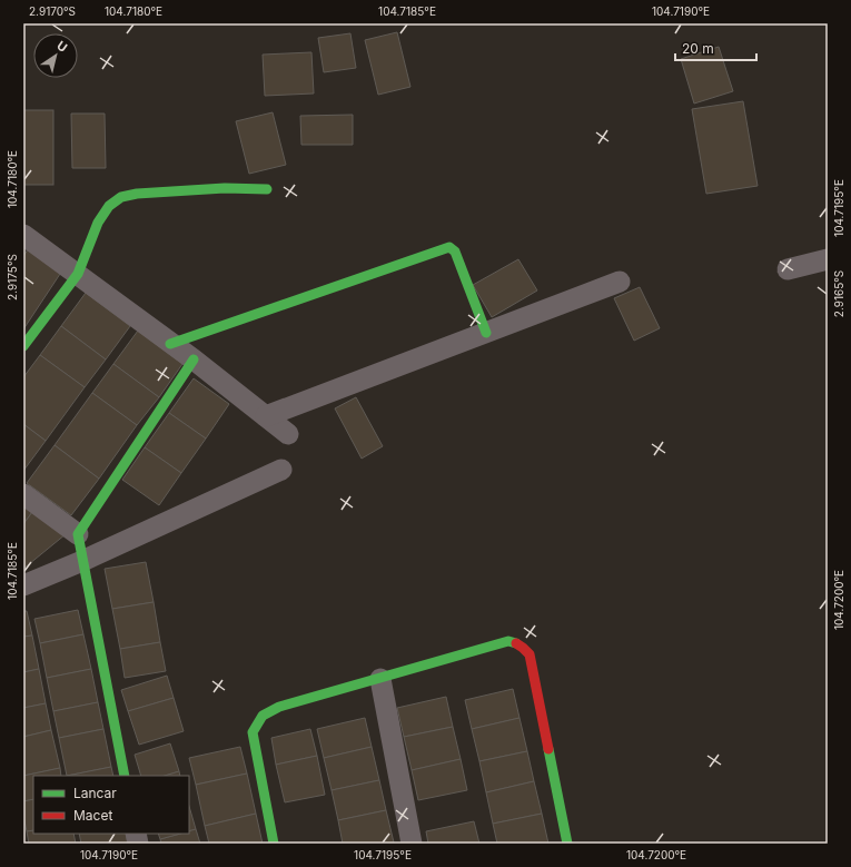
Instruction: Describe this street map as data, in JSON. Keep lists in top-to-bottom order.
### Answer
{
  "legend": ["Lancar", "Macet"],
  "scale_bar": "20 m",
  "north": "top right",
  "coordinates": [
    "2.9170°S",
    "104.7180°E",
    "104.7185°E",
    "104.7190°E",
    "104.7195°E",
    "2.9175°S",
    "2.9165°S",
    "104.7200°E"
  ]
}
